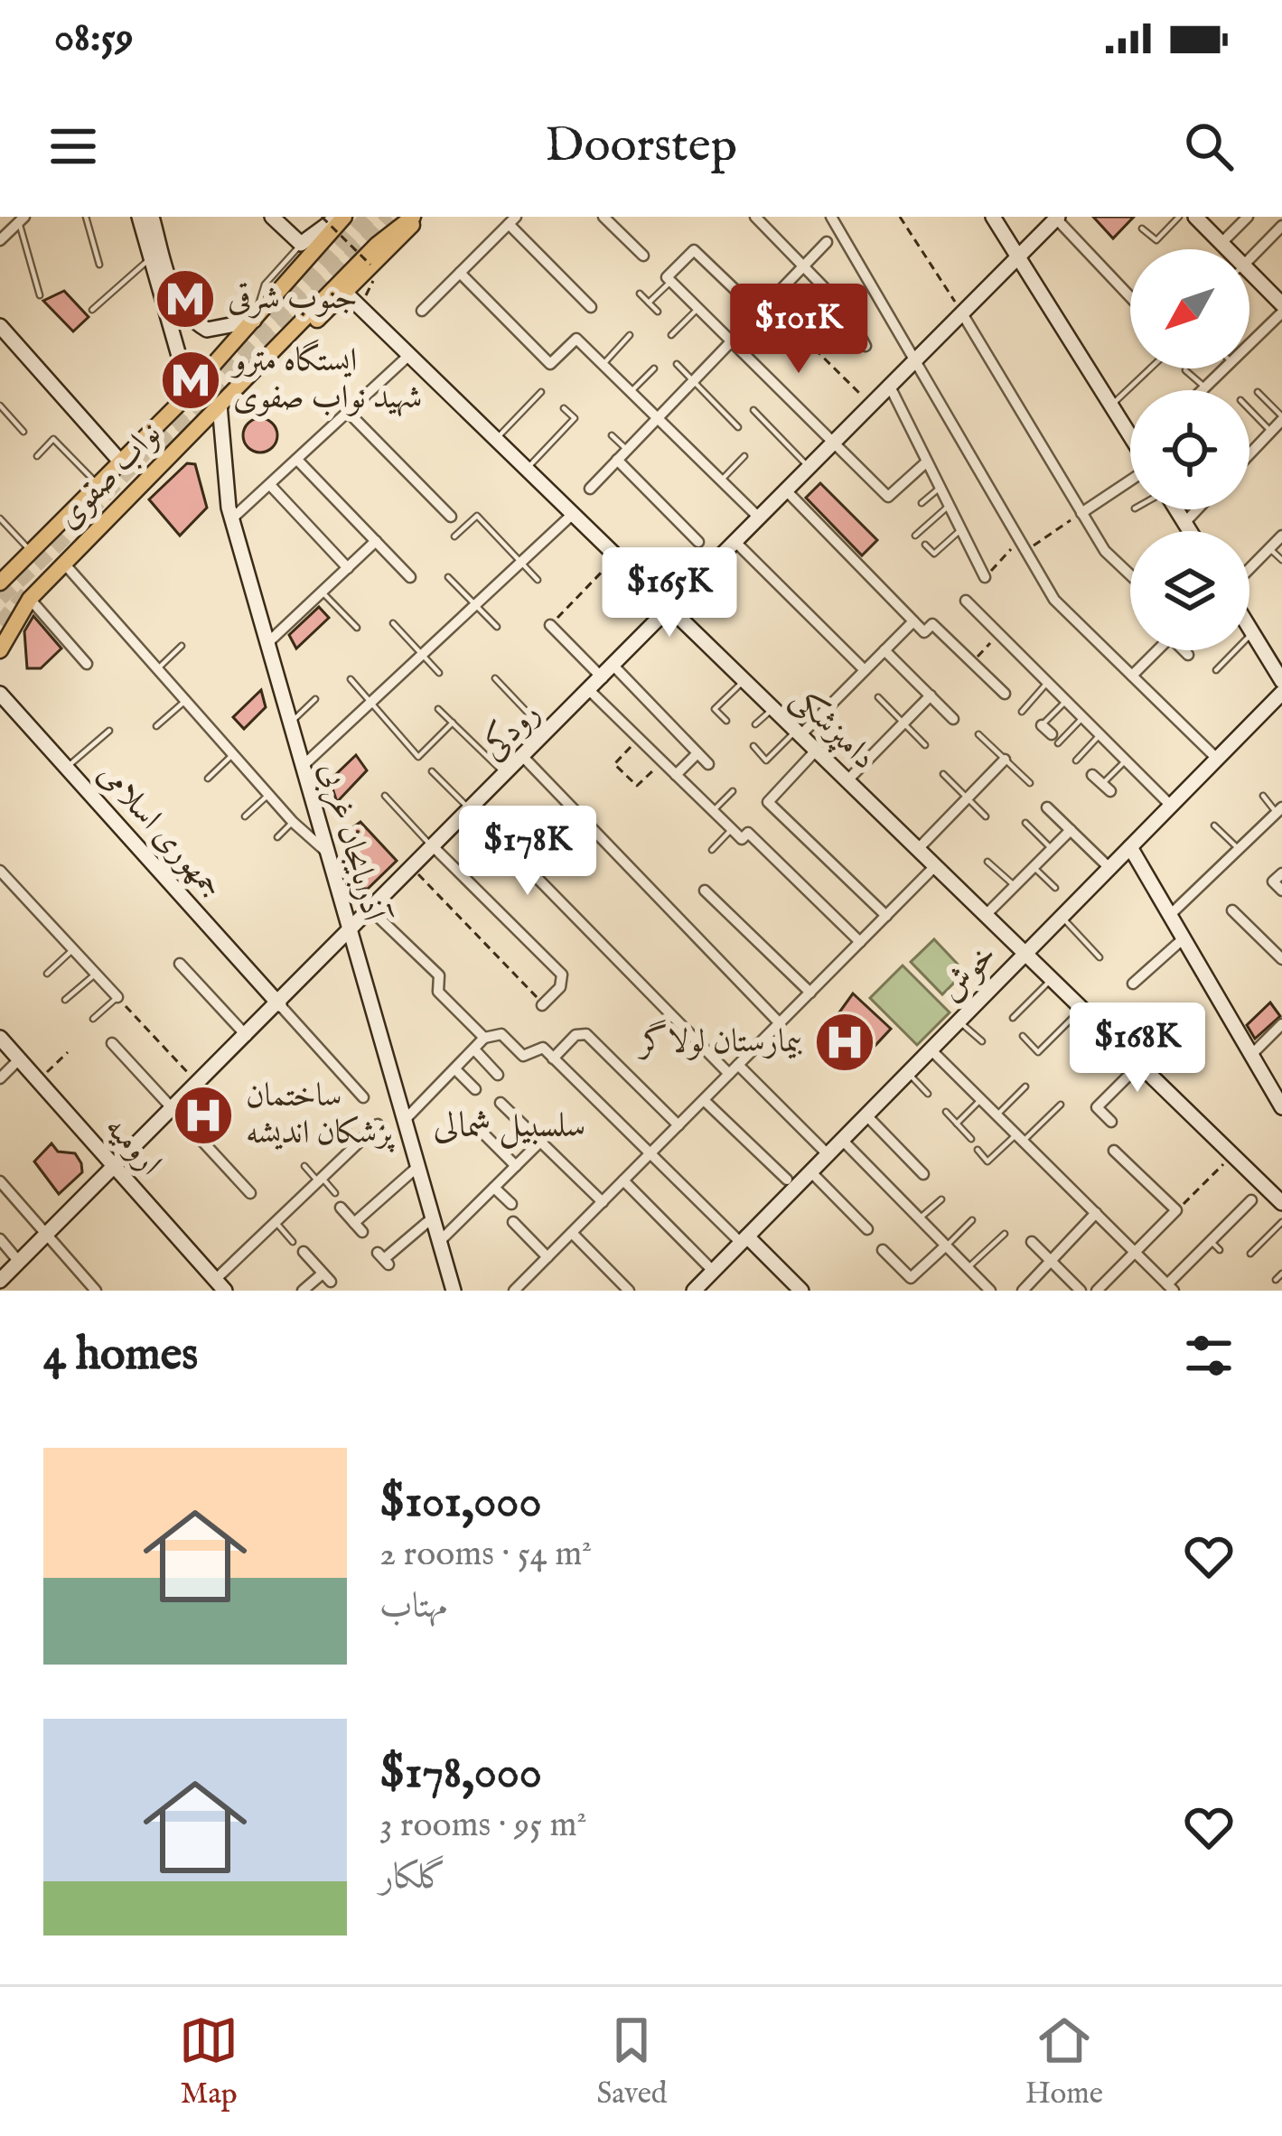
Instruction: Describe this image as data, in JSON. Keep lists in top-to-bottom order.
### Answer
{
  "streets": {
    "main road": [
      "نواب صفوی",
      "دامپزشکی",
      "رودکی",
      "جمهوری اسلامی",
      "آذربایجان غربی",
      "خوش",
      "ارومیه"
    ]
  },
  "crossings": [
    ["نواب صفوی", "آذربایجان غربی"],
    ["دامپزشکی", "رودکی"],
    ["دامپزشکی", "خوش"],
    ["رودکی", "جمهوری اسلامی"],
    ["رودکی", "آذربایجان غربی"],
    ["رودکی", "ارومیه"]
  ],
  "districts": ["سلسبیل شمالی"],
  "places": {
    "metro station": ["جنوب شرقی", "ایستگاه مترو شهید نواب صفوی"],
    "hospital": ["بیمارستان لولاگر", "ساختمان پزشکان اندیشه"]
  },
  "north": "bottom left",
  "page": {
    "status": "08:59",
    "header": "Doorstep",
    "price": [
      "$101K",
      "$165K",
      "$178K",
      "$168K"
    ],
    "heading": "4 homes",
    "list": [
      {
        "name": "$101,000",
        "note": "2 rooms · 54 m² · مهتاب"
      },
      {
        "name": "$178,000",
        "note": "3 rooms · 95 m² · گلکار"
      }
    ],
    "tabs": ["Map", "Saved", "Home"]
  }
}
